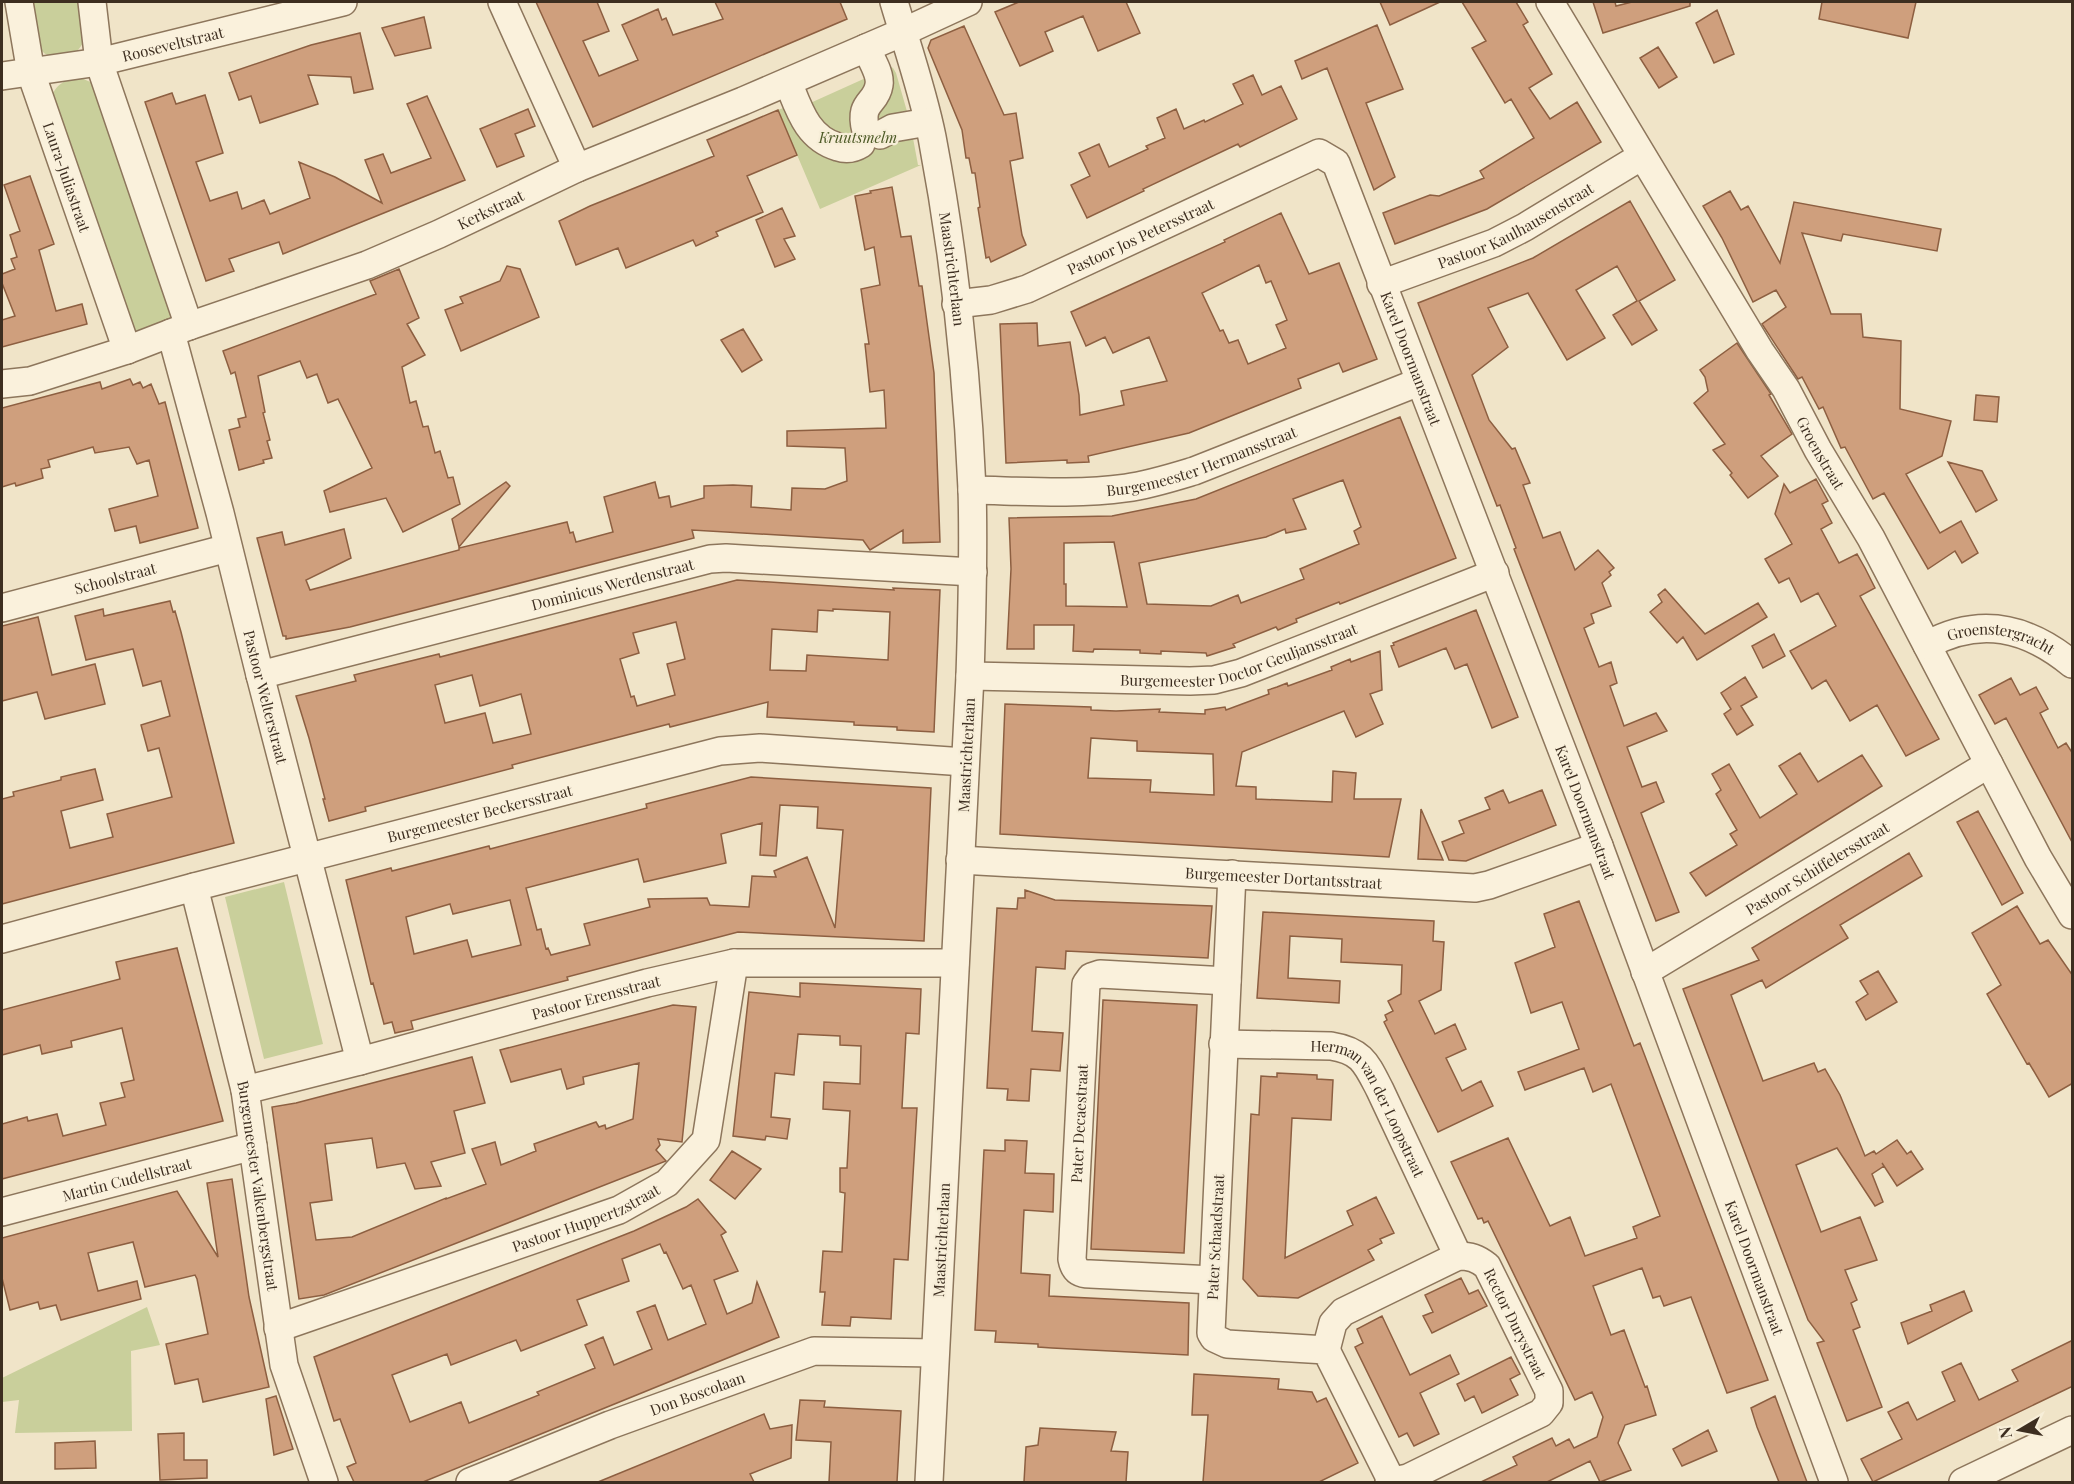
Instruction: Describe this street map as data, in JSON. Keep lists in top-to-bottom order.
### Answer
{
  "streets": {
    "street": [
      "Rooseveltstraat",
      "Laura-Juliastraat",
      "Kerkstraat",
      "Pastoor Kaulhausenstraat",
      "Pastoor Jos Petersstraat",
      "Maastrichterlaan",
      "Karel Doormanstraat",
      "Groenstraat",
      "Burgemeester Hermansstraat",
      "Schoolstraat",
      "Dominicus Werdenstraat",
      "Groenstergracht",
      "Burgemeester Doctor Geuljansstraat",
      "Pastoor Welterstraat",
      "Burgemeester Beckersstraat",
      "Pastoor Schiffelersstraat",
      "Burgemeester Dortantsstraat",
      "Pastoor Erensstraat",
      "Herman van der Loopstraat",
      "Pater Decaestraat",
      "Martin Cudellstraat",
      "Burgemeester Valkenbergstraat",
      "Pastoor Huppertzstraat",
      "Pater Schaadstraat",
      "Rector Durystraat",
      "Don Boscolaan"
    ]
  },
  "crossings": [
    ["Rooseveltstraat", "Laura-Juliastraat"],
    ["Laura-Juliastraat", "Kerkstraat"],
    ["Kerkstraat", "Maastrichterlaan"],
    ["Kerkstraat", "Pastoor Welterstraat"],
    ["Pastoor Kaulhausenstraat", "Karel Doormanstraat"],
    ["Pastoor Kaulhausenstraat", "Groenstraat"],
    ["Pastoor Jos Petersstraat", "Maastrichterlaan"],
    ["Pastoor Jos Petersstraat", "Karel Doormanstraat"],
    ["Maastrichterlaan", "Burgemeester Hermansstraat"],
    ["Maastrichterlaan", "Dominicus Werdenstraat"],
    ["Maastrichterlaan", "Burgemeester Doctor Geuljansstraat"],
    ["Maastrichterlaan", "Burgemeester Beckersstraat"],
    ["Maastrichterlaan", "Burgemeester Dortantsstraat"],
    ["Maastrichterlaan", "Pastoor Erensstraat"],
    ["Maastrichterlaan", "Don Boscolaan"],
    ["Karel Doormanstraat", "Burgemeester Hermansstraat"],
    ["Karel Doormanstraat", "Burgemeester Doctor Geuljansstraat"],
    ["Karel Doormanstraat", "Pastoor Schiffelersstraat"],
    ["Karel Doormanstraat", "Burgemeester Dortantsstraat"],
    ["Groenstraat", "Groenstergracht"],
    ["Groenstraat", "Pastoor Schiffelersstraat"],
    ["Schoolstraat", "Pastoor Welterstraat"],
    ["Dominicus Werdenstraat", "Pastoor Welterstraat"],
    ["Pastoor Welterstraat", "Burgemeester Beckersstraat"],
    ["Pastoor Welterstraat", "Pastoor Erensstraat"],
    ["Burgemeester Beckersstraat", "Burgemeester Valkenbergstraat"],
    ["Burgemeester Dortantsstraat", "Pater Schaadstraat"],
    ["Pastoor Erensstraat", "Burgemeester Valkenbergstraat"],
    ["Pastoor Erensstraat", "Pastoor Huppertzstraat"],
    ["Herman van der Loopstraat", "Pater Schaadstraat"],
    ["Herman van der Loopstraat", "Rector Durystraat"],
    ["Pater Decaestraat", "Pater Schaadstraat"],
    ["Martin Cudellstraat", "Burgemeester Valkenbergstraat"],
    ["Burgemeester Valkenbergstraat", "Pastoor Huppertzstraat"]
  ],
  "parks": ["Kruutsmelm"],
  "north": "left"
}
